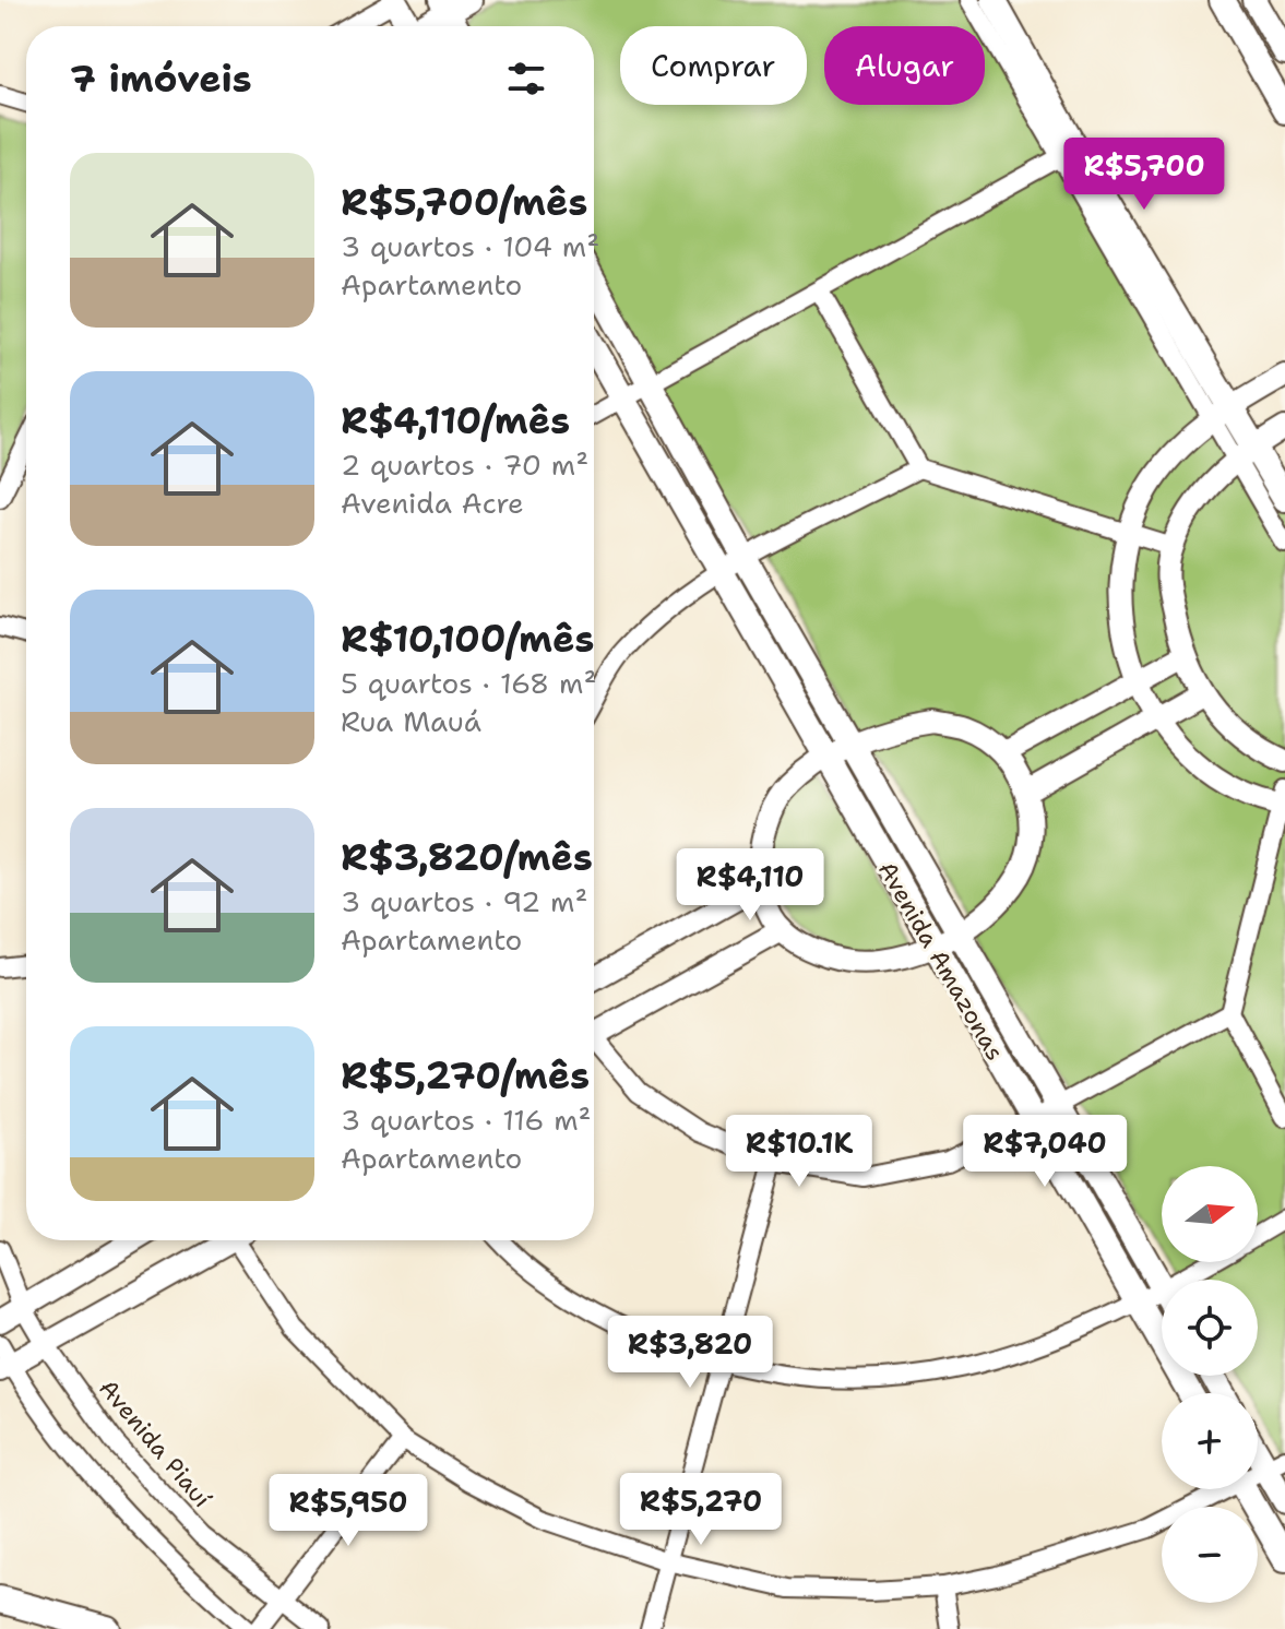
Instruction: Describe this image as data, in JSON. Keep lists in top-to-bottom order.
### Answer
{
  "streets": {
    "main road": ["Avenida Amazonas"],
    "street": ["Avenida Piauí"]
  },
  "north": "right",
  "page": {
    "chip": ["Comprar", "Alugar"],
    "heading": "7 imóveis",
    "list": [
      {
        "name": "R$5,700/mês",
        "note": "3 quartos · 104 m² · Apartamento"
      },
      {
        "name": "R$4,110/mês",
        "note": "2 quartos · 70 m² · Avenida Acre"
      },
      {
        "name": "R$10,100/mês",
        "note": "5 quartos · 168 m² · Rua Mauá"
      },
      {
        "name": "R$3,820/mês",
        "note": "3 quartos · 92 m² · Apartamento"
      },
      {
        "name": "R$5,270/mês",
        "note": "3 quartos · 116 m² · Apartamento"
      }
    ],
    "price": [
      "R$5,700",
      "R$4,110",
      "R$10.1K",
      "R$7,040",
      "R$3,820",
      "R$5,270",
      "R$5,950"
    ],
    "map_buttons": ["+", "−"]
  }
}
